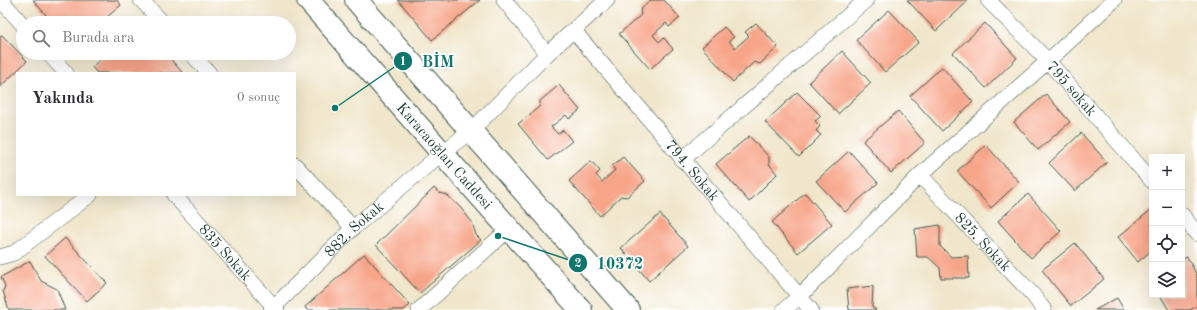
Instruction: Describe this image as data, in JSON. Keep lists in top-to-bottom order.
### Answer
{
  "streets": {
    "main road": ["Karacaoğlan Caddesi"],
    "street": [
      "795 sokak",
      "794. Sokak",
      "882. Sokak",
      "825. Sokak",
      "835 Sokak"
    ]
  },
  "crossings": [
    ["Karacaoğlan Caddesi", "882. Sokak"],
    ["794. Sokak", "882. Sokak"],
    ["882. Sokak", "835 Sokak"]
  ],
  "places": ["BİM", "10372"],
  "page": {
    "search": "Burada ara",
    "heading": ["Yakında", "0 sonuç"],
    "map_buttons": ["+", "−"]
  }
}
